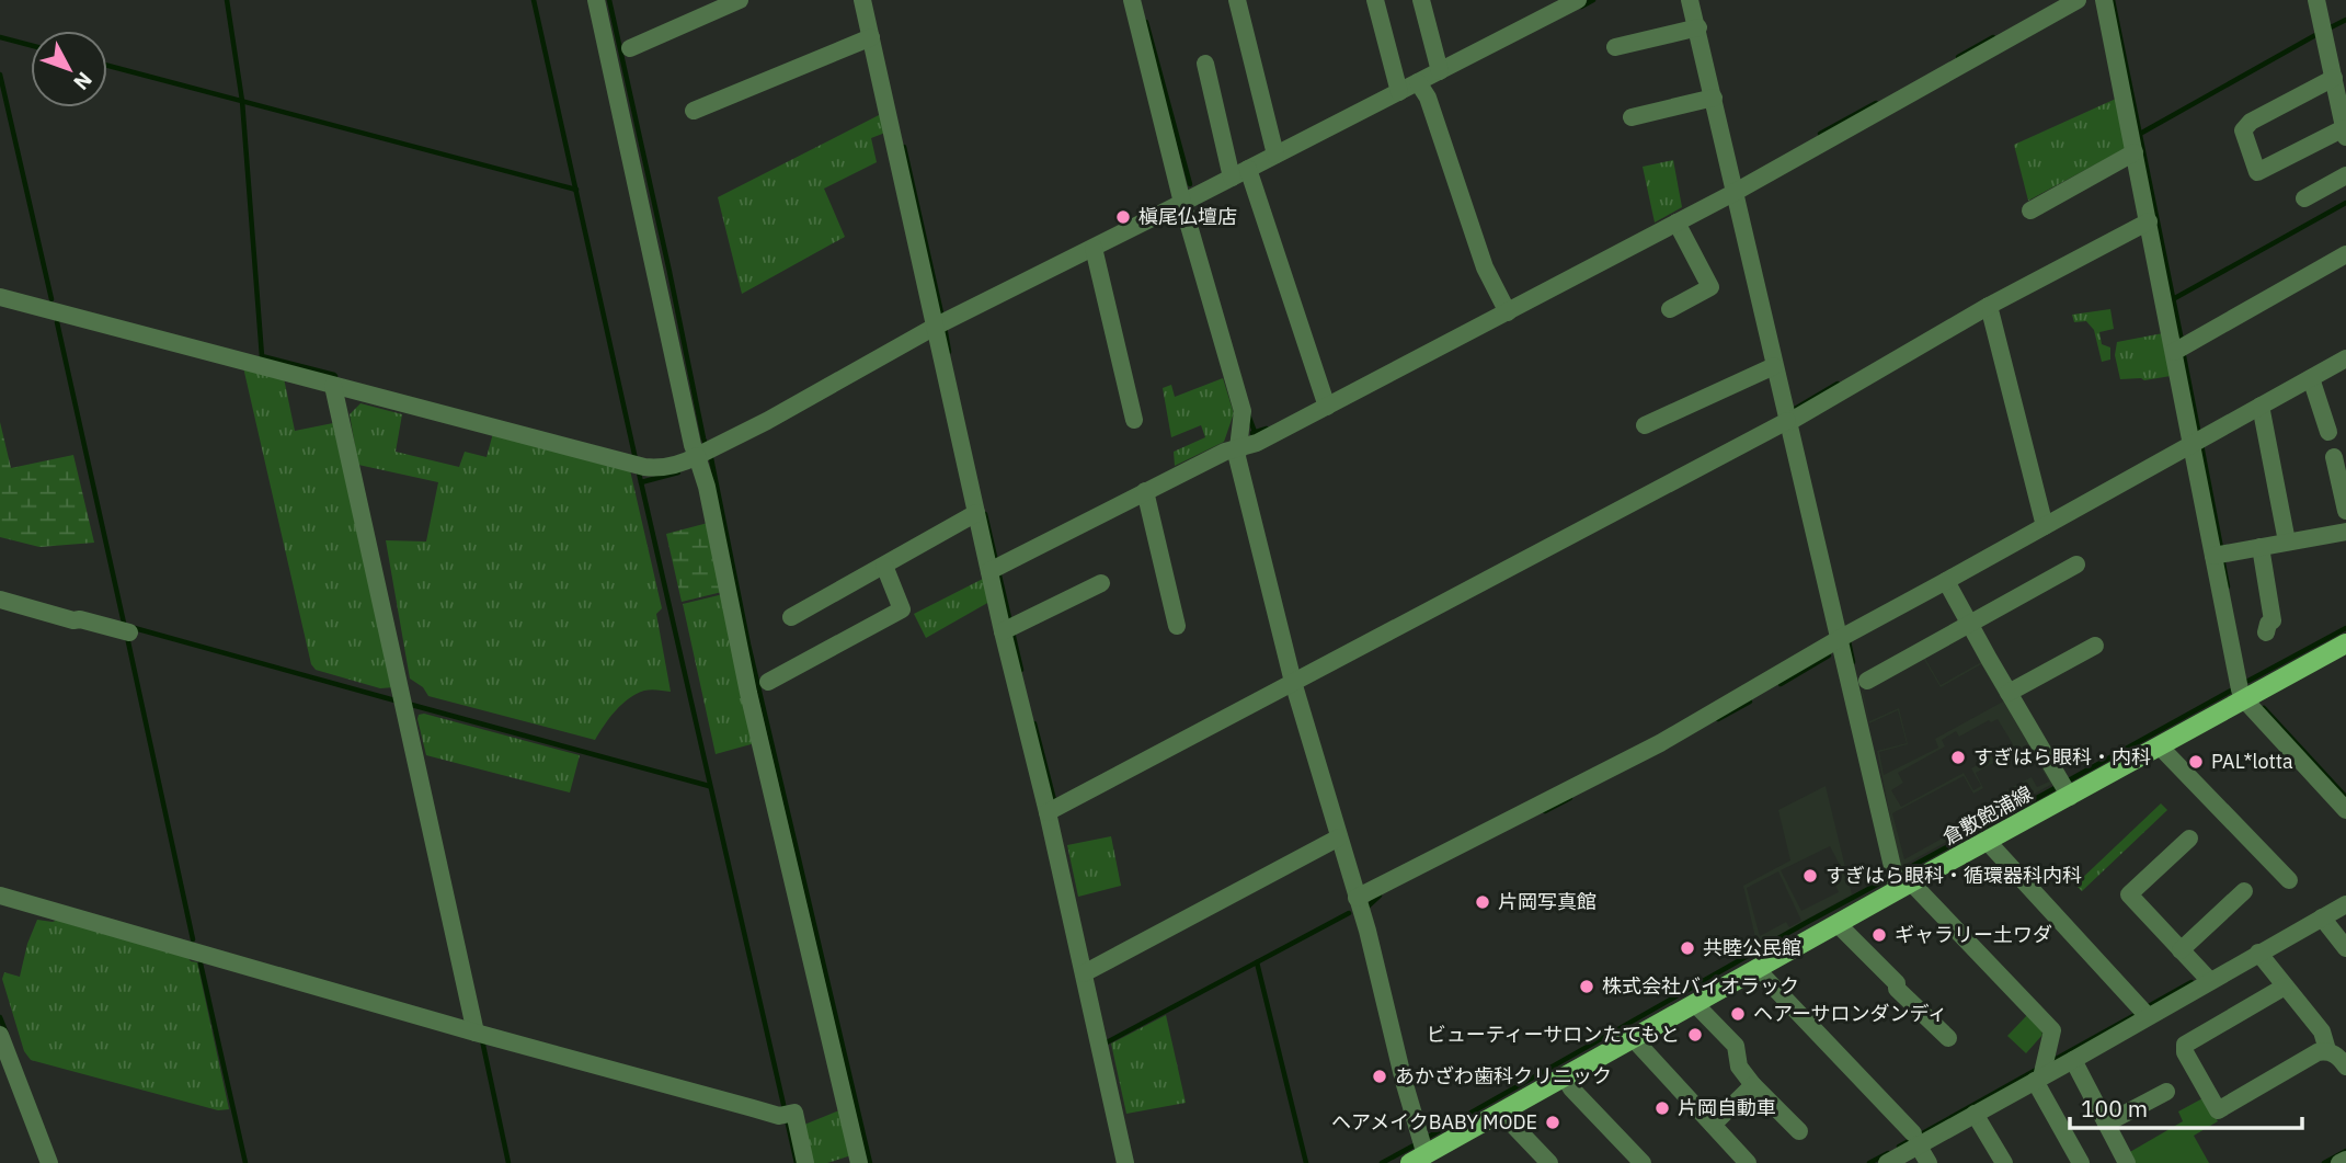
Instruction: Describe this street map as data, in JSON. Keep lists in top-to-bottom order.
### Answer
{
  "streets": {
    "main road": ["倉敷飽浦線"]
  },
  "places": [
    "槇尾仏壇店",
    "すぎはら眼科・内科",
    "PAL*lotta",
    "すぎはら眼科・循環器科内科",
    "片岡写真館",
    "ギャラリー土ワダ",
    "共睦公民館",
    "株式会社バイオラック",
    "ヘアーサロンダンディ",
    "ビューティーサロンたてもと",
    "あかざわ歯科クリニック",
    "片岡自動車",
    "ヘアメイクBABY MODE"
  ],
  "scale_bar": "100 m",
  "north": "bottom right"
}
